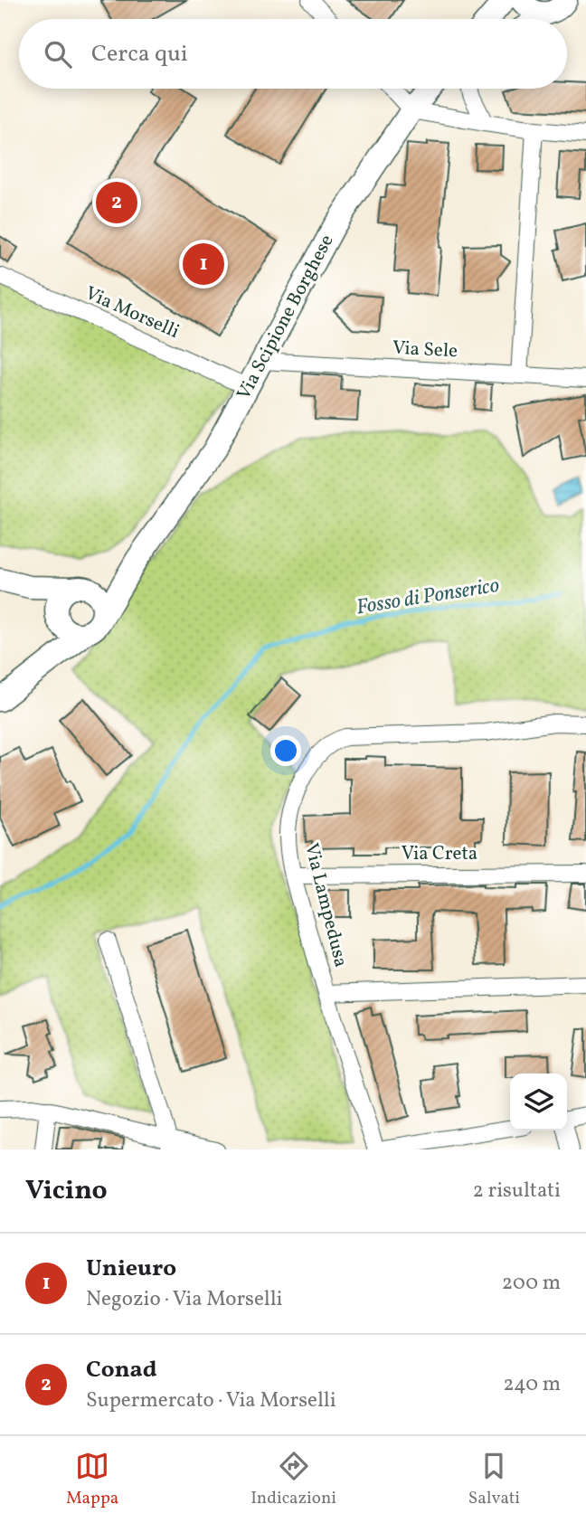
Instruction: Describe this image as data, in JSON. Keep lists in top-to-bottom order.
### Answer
{
  "streets": {
    "main road": ["Via Scipione Borghese"],
    "street": [
      "Via Morselli",
      "Via Sele",
      "Via Creta",
      "Via Lampedusa"
    ]
  },
  "crossings": [
    ["Via Morselli", "Via Scipione Borghese"],
    ["Via Scipione Borghese", "Via Sele"],
    ["Via Creta", "Via Lampedusa"]
  ],
  "water": ["Fosso di Ponserico"],
  "page": {
    "search": "Cerca qui",
    "pins": ["2", "1"],
    "heading": ["Vicino", "2 risultati"],
    "list": [
      {
        "mark": "1",
        "name": "Unieuro",
        "note": "Negozio · Via Morselli",
        "value": "200 m"
      },
      {
        "mark": "2",
        "name": "Conad",
        "note": "Supermercato · Via Morselli",
        "value": "240 m"
      }
    ],
    "nav": ["Mappa", "Indicazioni", "Salvati"]
  }
}
